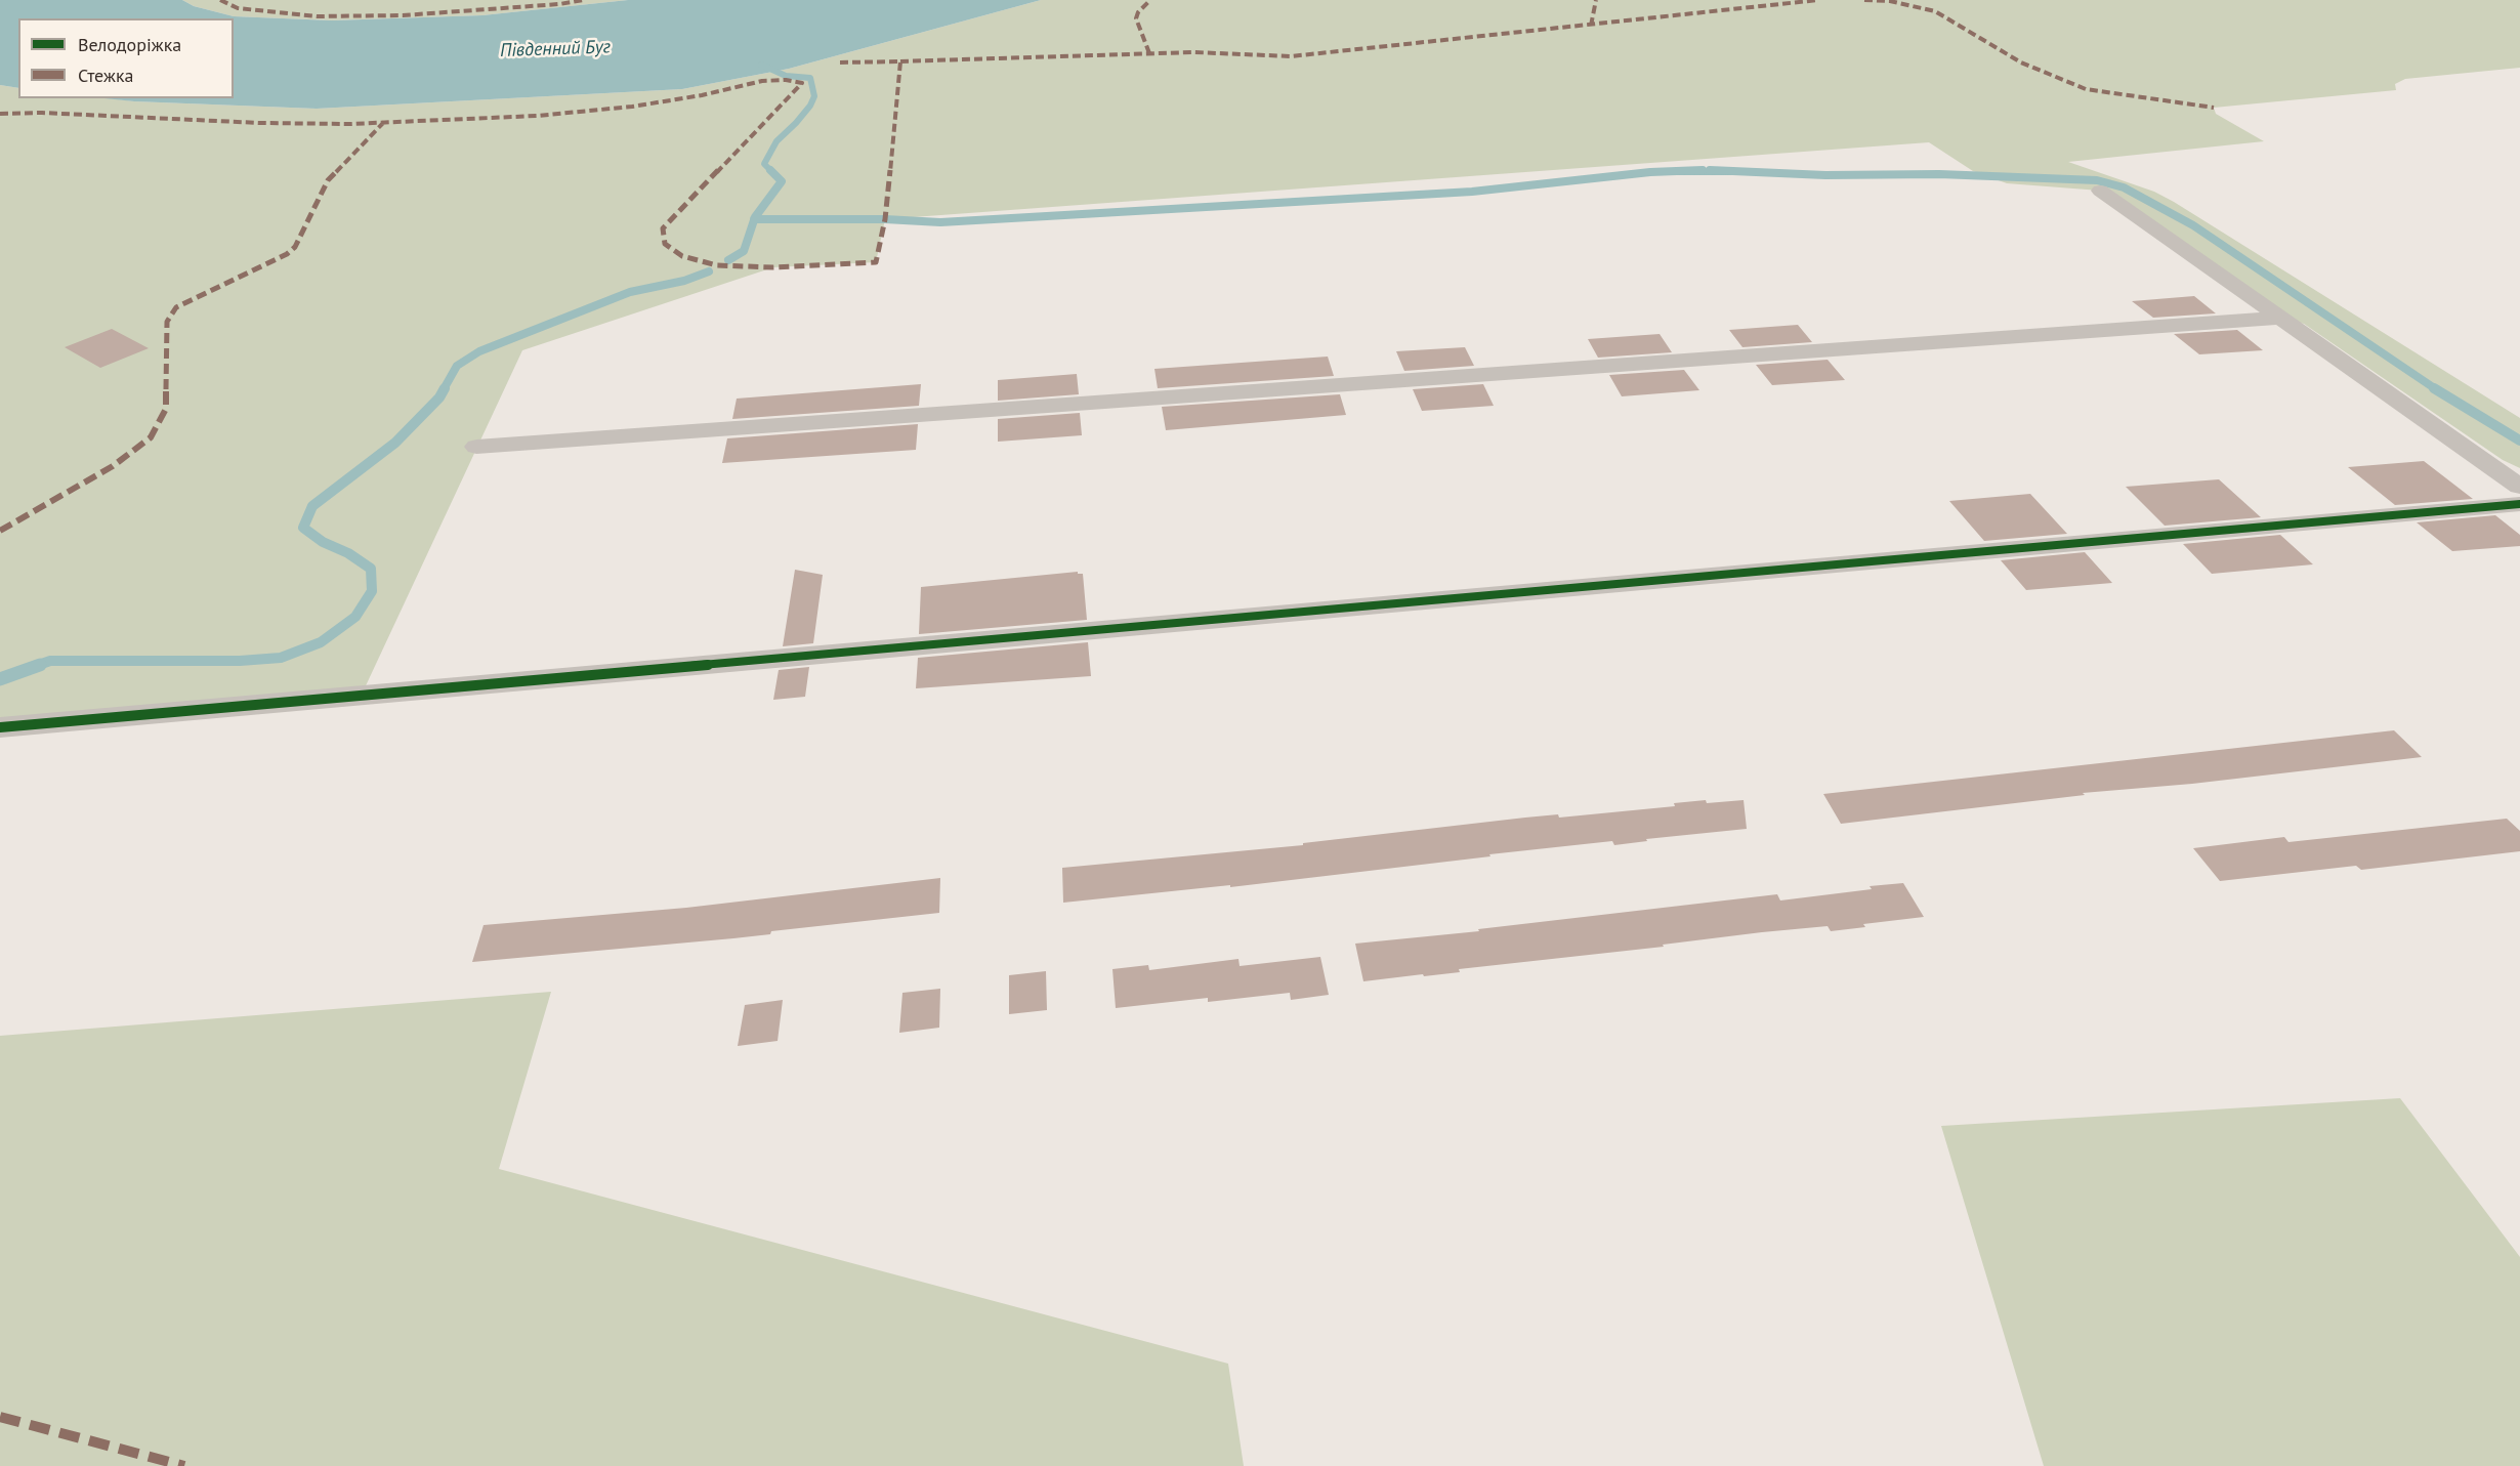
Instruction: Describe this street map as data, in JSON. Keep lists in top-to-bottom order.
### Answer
{
  "water": ["Південний Буг"],
  "legend": ["Велодоріжка", "Стежка"]
}
